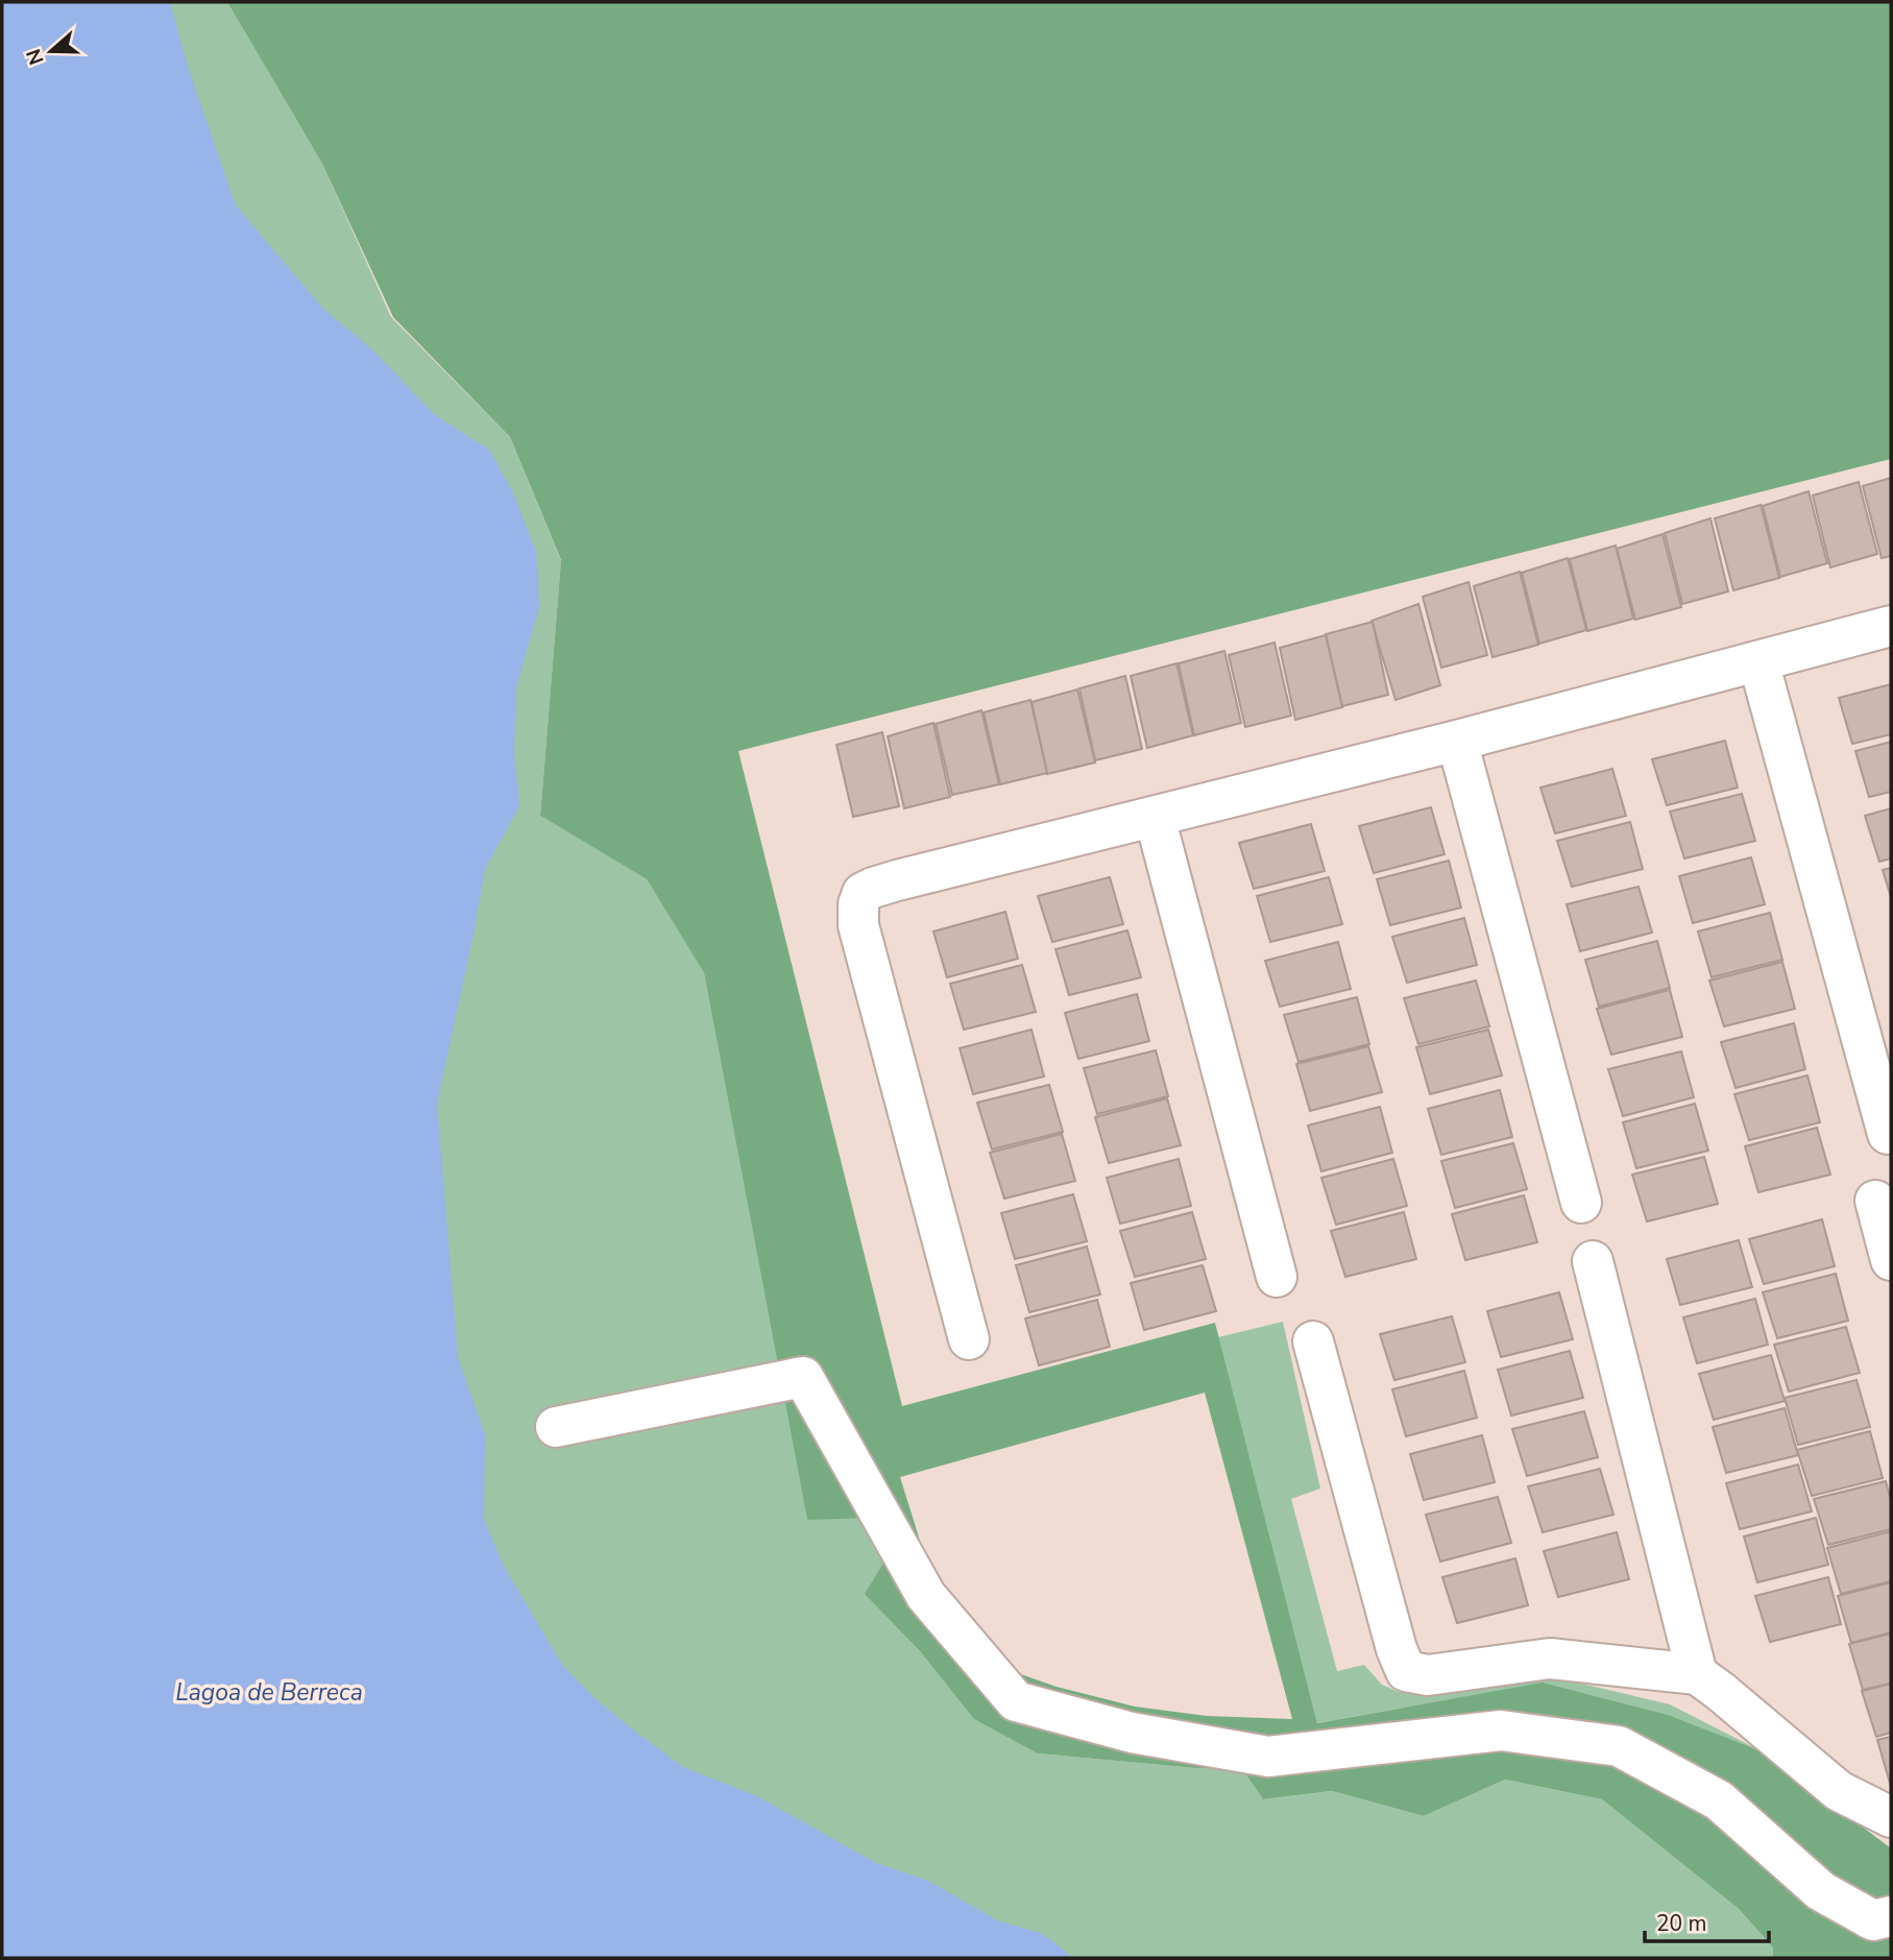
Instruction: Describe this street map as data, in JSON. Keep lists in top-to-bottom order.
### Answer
{
  "water": ["Lagoa de Berreca"],
  "scale_bar": "20 m",
  "north": "left"
}
